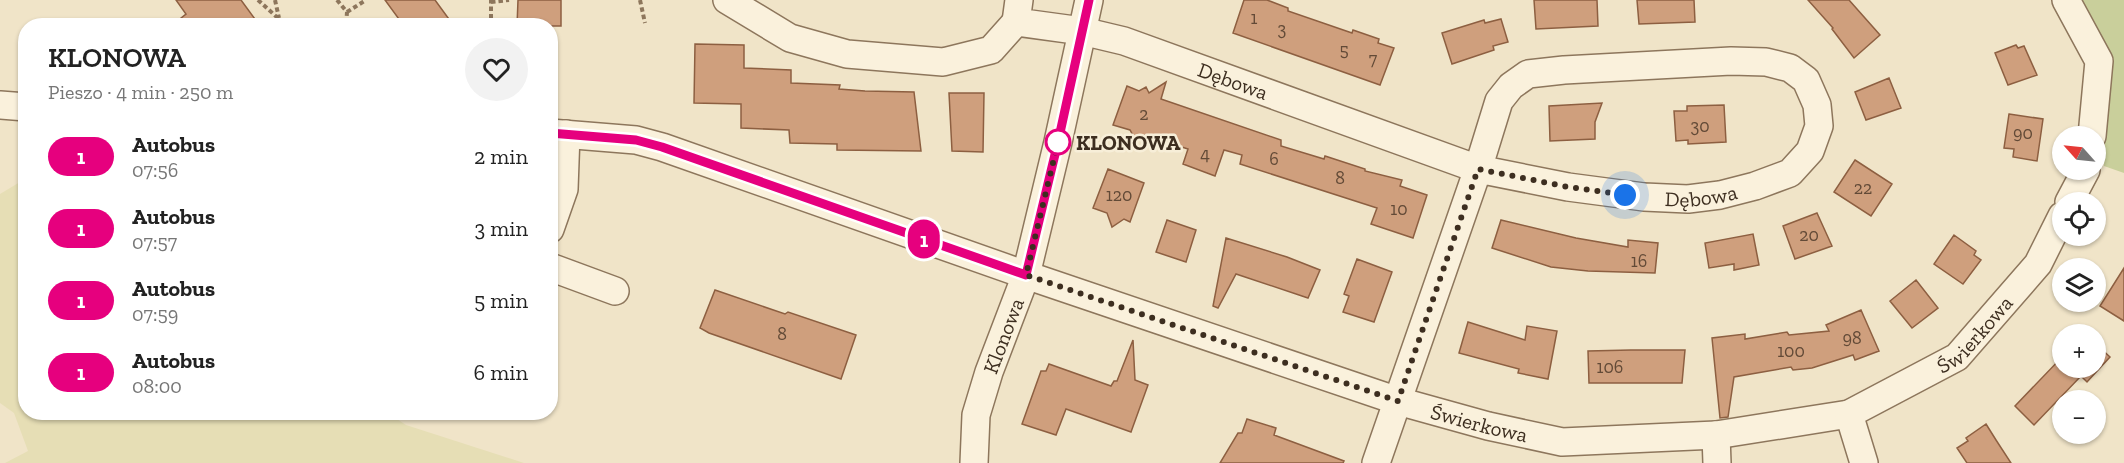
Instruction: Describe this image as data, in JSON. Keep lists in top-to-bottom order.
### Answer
{
  "streets": {
    "street": ["Dębowa", "Świerkowa", "Klonowa"]
  },
  "crossings": [
    ["Dębowa", "Klonowa"],
    ["Świerkowa", "Klonowa"]
  ],
  "places": ["KLONOWA"],
  "lines": ["bus line 1"],
  "house_numbers": [
    "1",
    "3",
    "5",
    "7",
    "2",
    "30",
    "90",
    "4",
    "6",
    "8",
    "22",
    "120",
    "10",
    "20",
    "16",
    "8",
    "98",
    "100",
    "106"
  ],
  "north": "top left",
  "page": {
    "on_map": "1",
    "heading": ["KLONOWA", "Pieszo · 4 min · 250 m"],
    "list": [
      {
        "mark": "1",
        "name": "Autobus",
        "note": "07:56",
        "value": "2 min"
      },
      {
        "mark": "1",
        "name": "Autobus",
        "note": "07:57",
        "value": "3 min"
      },
      {
        "mark": "1",
        "name": "Autobus",
        "note": "07:59",
        "value": "5 min"
      },
      {
        "mark": "1",
        "name": "Autobus",
        "note": "08:00",
        "value": "6 min"
      }
    ],
    "map_buttons": ["+", "−"]
  }
}
